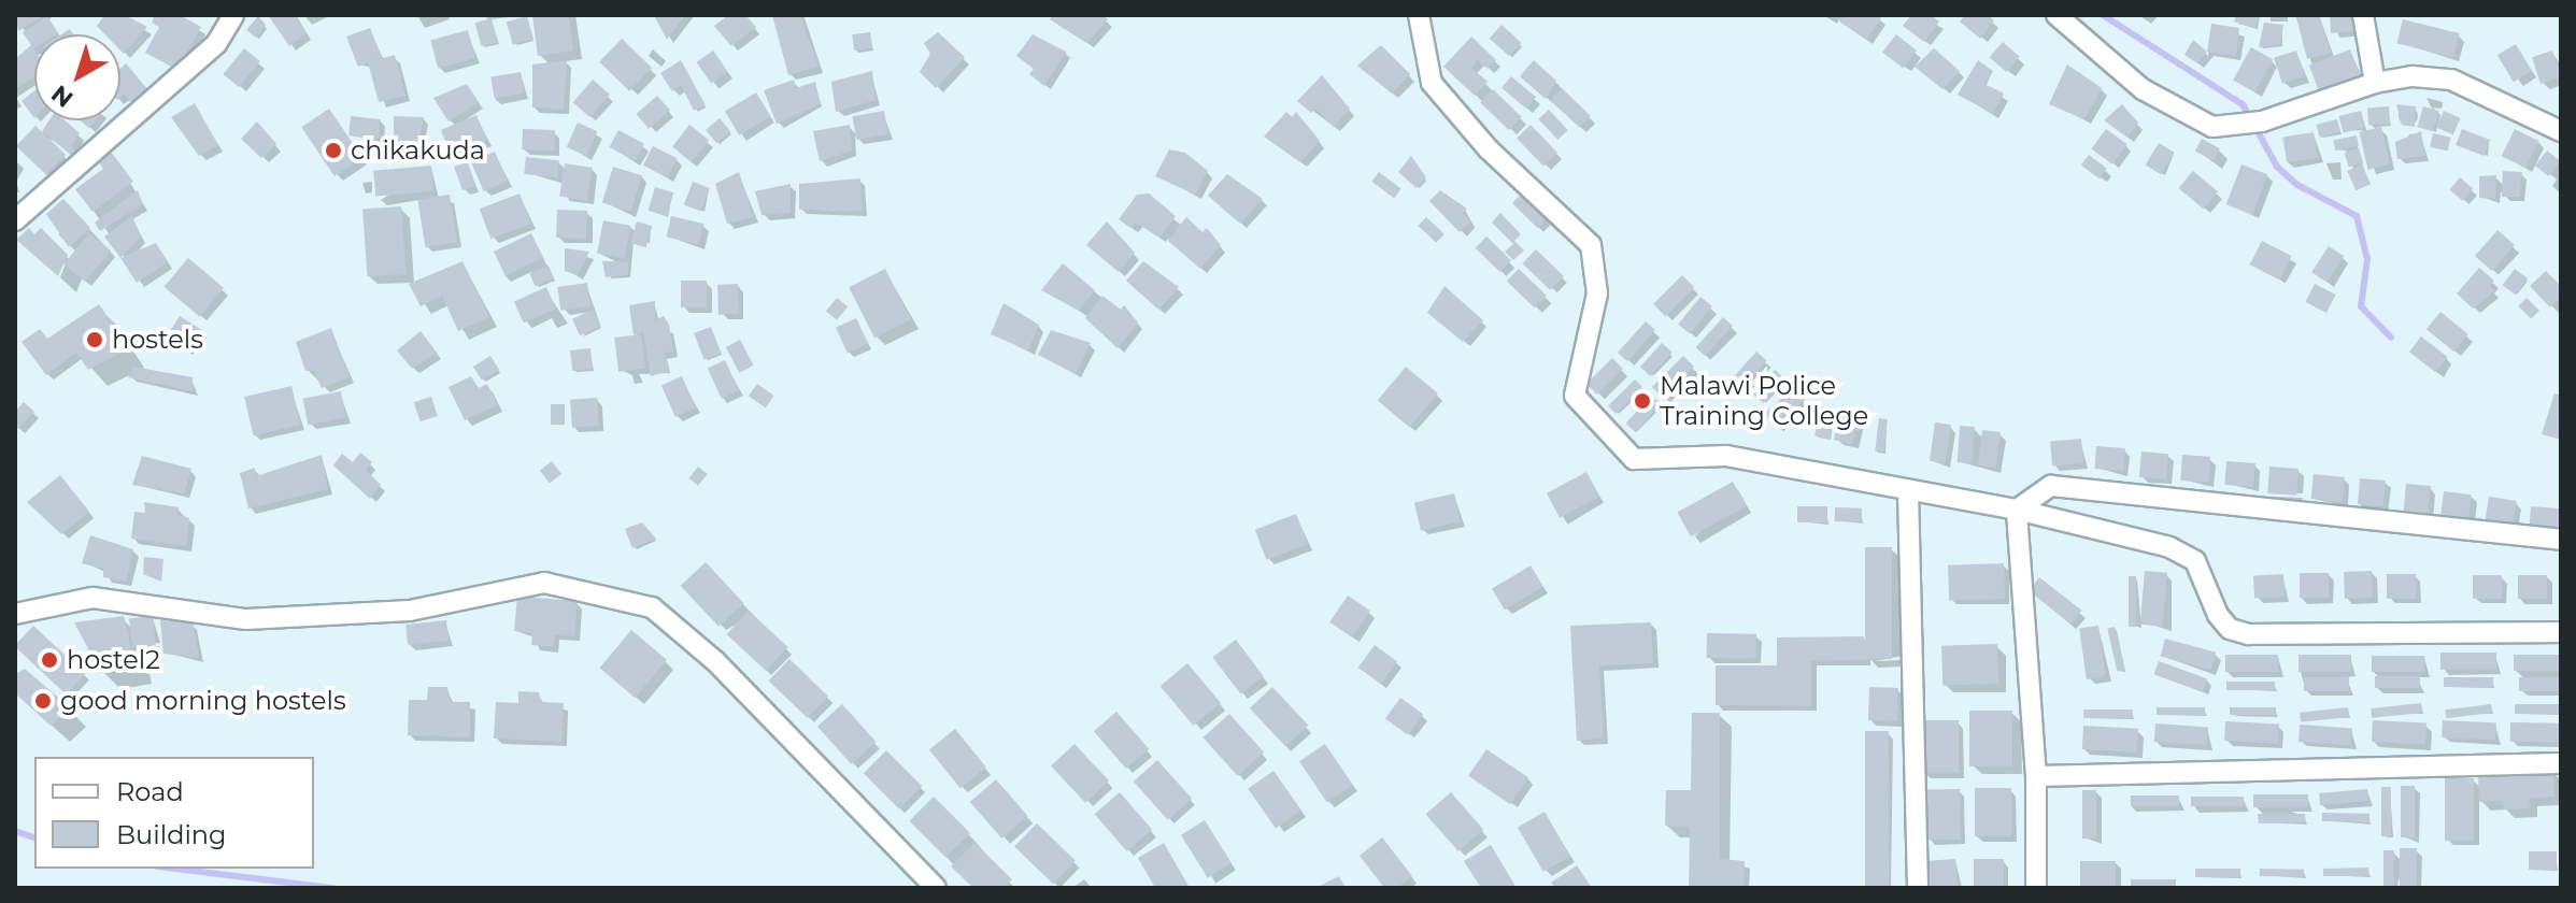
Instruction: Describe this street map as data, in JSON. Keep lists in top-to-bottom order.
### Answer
{
  "places": [
    "chikakuda",
    "hostels",
    "Malawi Police Training College",
    "hostel2",
    "good morning hostels"
  ],
  "legend": ["Road", "Building"],
  "north": "bottom left"
}
